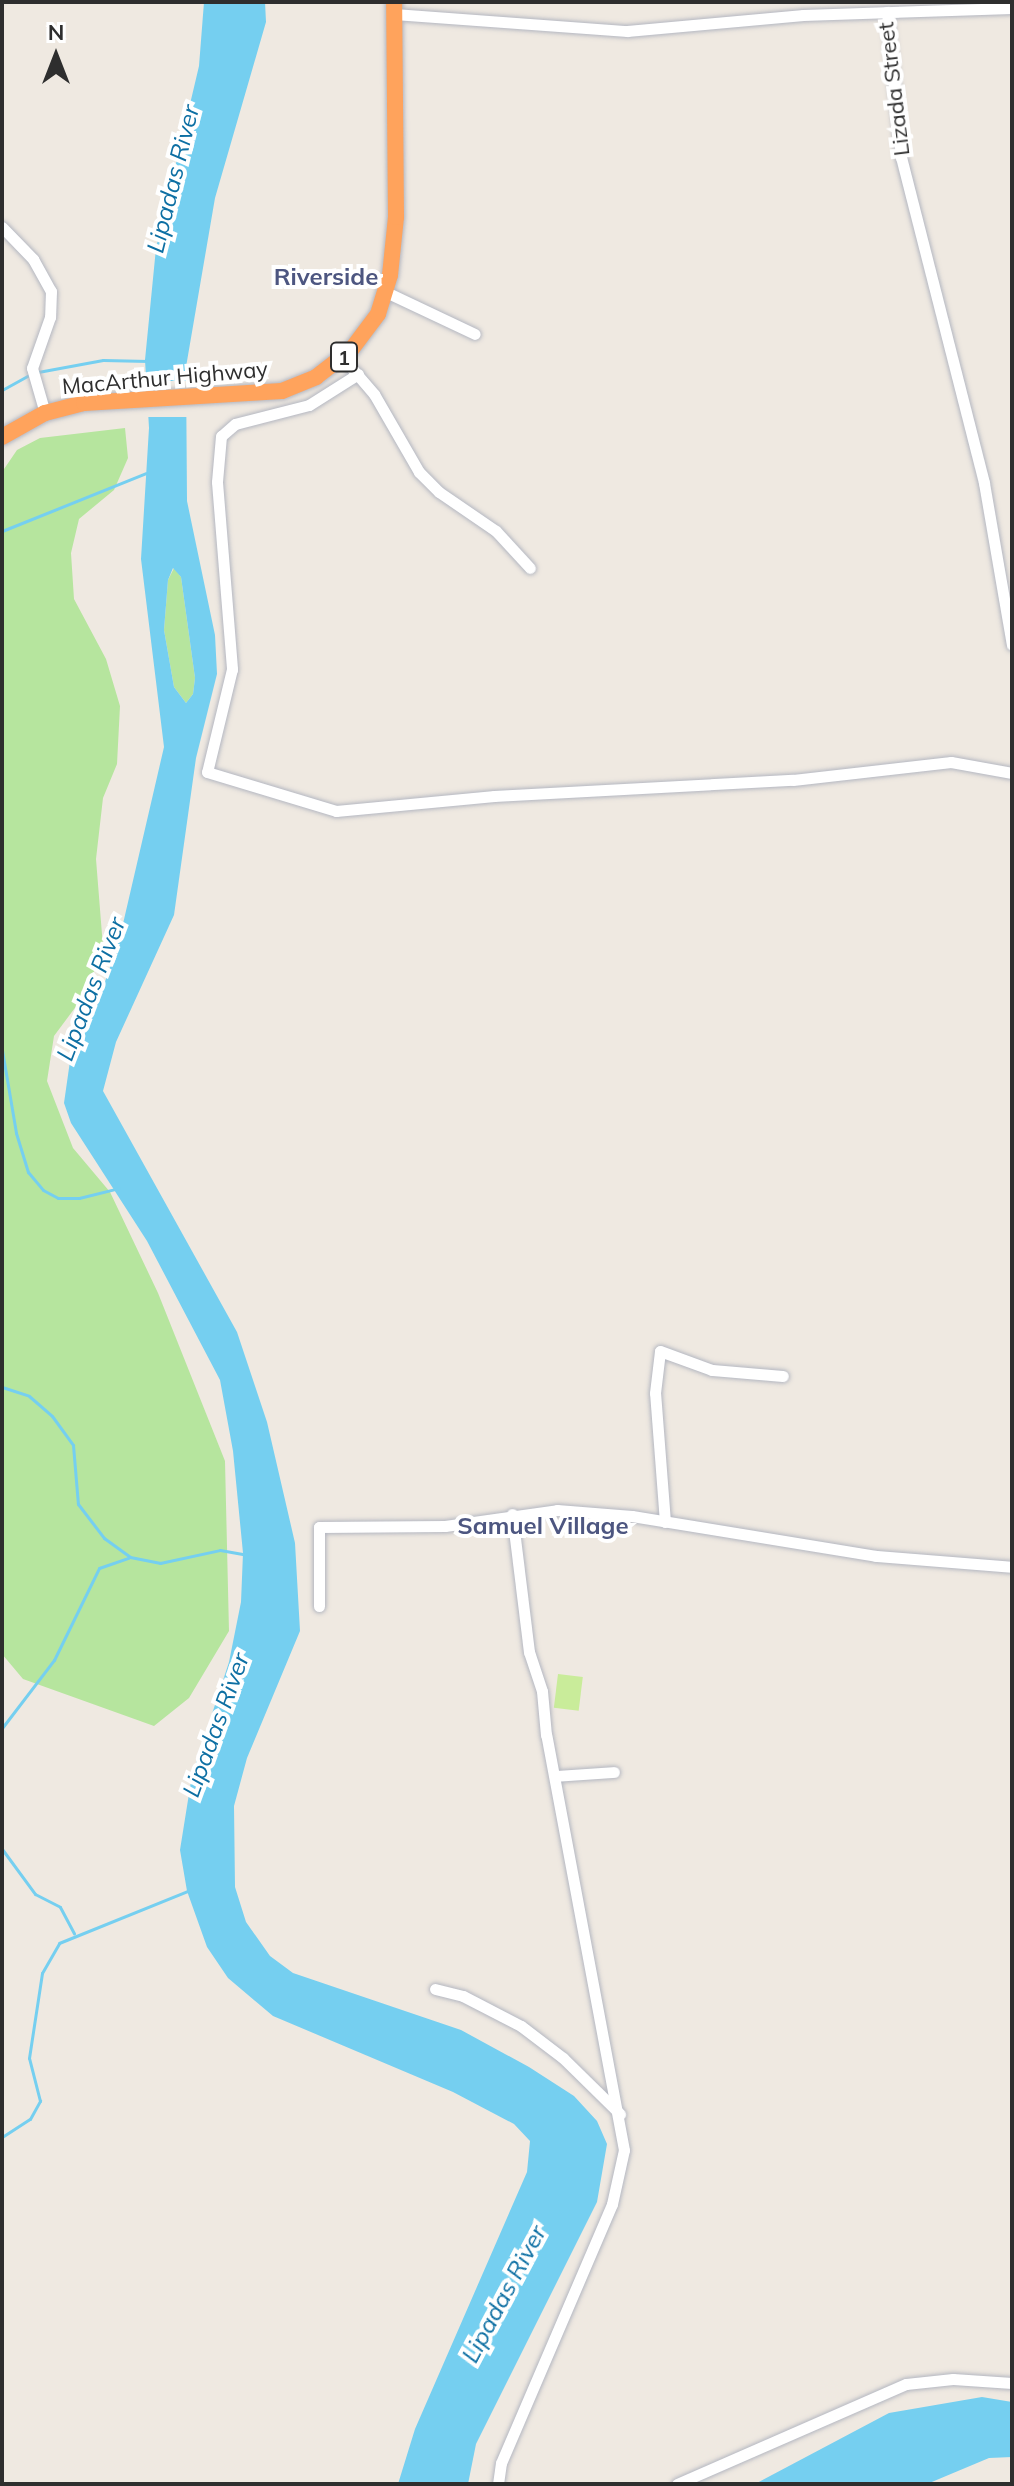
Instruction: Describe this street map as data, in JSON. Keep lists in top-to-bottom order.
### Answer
{
  "streets": {
    "highway": ["1", "MacArthur Highway"],
    "street": ["Lizada Street"]
  },
  "crossings": [
    ["Lizada Street", "MacArthur Highway"]
  ],
  "districts": ["Riverside", "Samuel Village"],
  "water": ["Lipadas River"],
  "north": "top"
}
